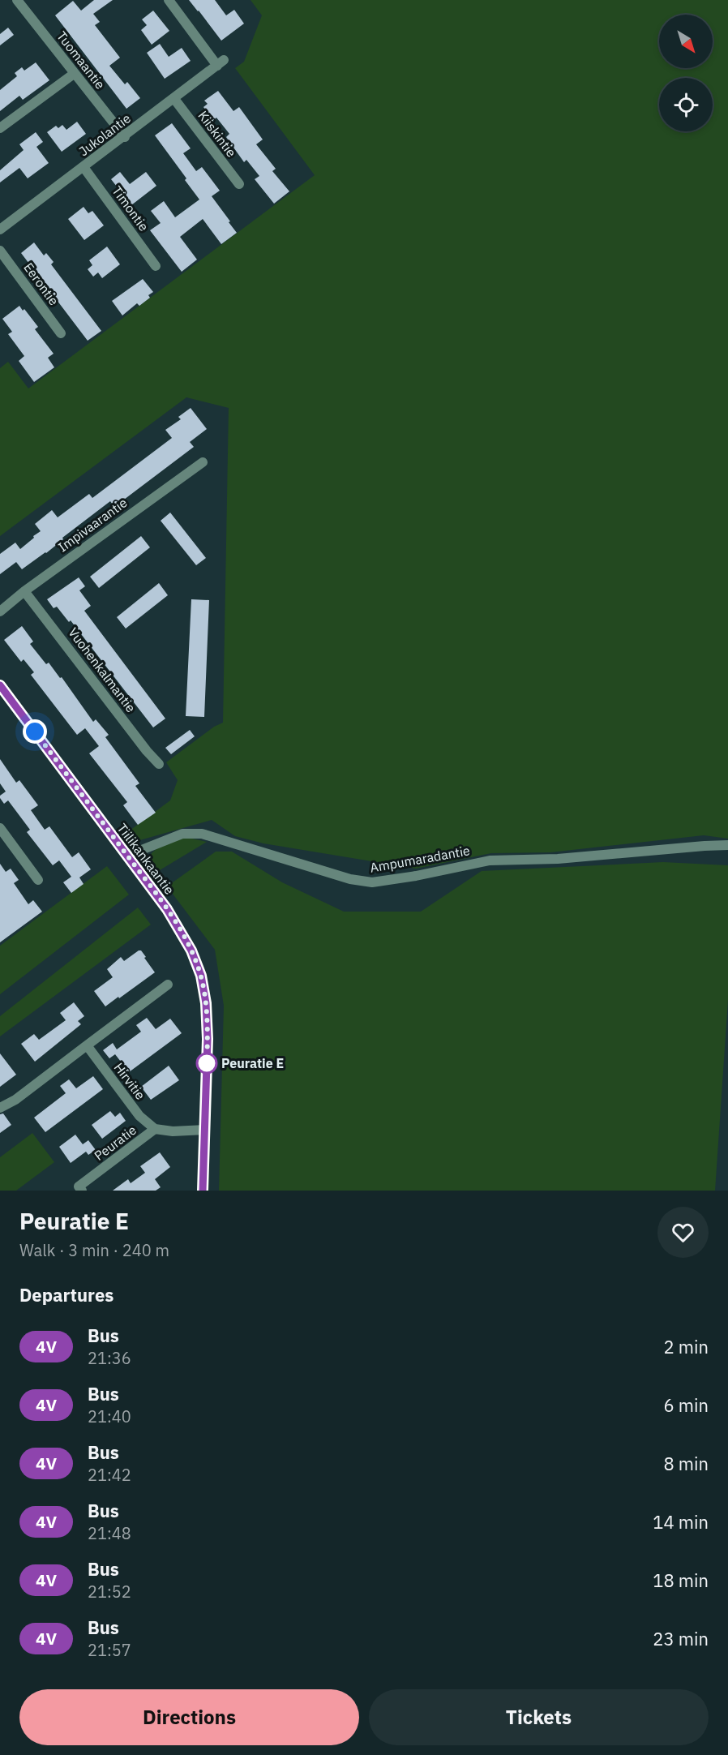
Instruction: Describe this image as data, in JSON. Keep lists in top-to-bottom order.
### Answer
{
  "streets": {
    "street": [
      "Tuomaantie",
      "Kiiskintie",
      "Jukolantie",
      "Timontie",
      "Eerontie",
      "Impivaarantie",
      "Vuohenkalmantie",
      "Tiilikankaantie",
      "Ampumaradantie",
      "Hirvitie",
      "Peuratie"
    ]
  },
  "crossings": [
    ["Tuomaantie", "Jukolantie"],
    ["Kiiskintie", "Jukolantie"],
    ["Jukolantie", "Timontie"],
    ["Impivaarantie", "Vuohenkalmantie"],
    ["Tiilikankaantie", "Ampumaradantie"],
    ["Tiilikankaantie", "Peuratie"],
    ["Hirvitie", "Peuratie"]
  ],
  "places": ["Peuratie E"],
  "lines": ["bus line 4V"],
  "north": "bottom right",
  "page": {
    "heading": [
      ["Peuratie E", "Walk · 3 min · 240 m"],
      "Departures"
    ],
    "list": [
      {
        "mark": "4V",
        "name": "Bus",
        "note": "21:36",
        "value": "2 min"
      },
      {
        "mark": "4V",
        "name": "Bus",
        "note": "21:40",
        "value": "6 min"
      },
      {
        "mark": "4V",
        "name": "Bus",
        "note": "21:42",
        "value": "8 min"
      },
      {
        "mark": "4V",
        "name": "Bus",
        "note": "21:48",
        "value": "14 min"
      },
      {
        "mark": "4V",
        "name": "Bus",
        "note": "21:52",
        "value": "18 min"
      },
      {
        "mark": "4V",
        "name": "Bus",
        "note": "21:57",
        "value": "23 min"
      }
    ],
    "buttons": ["Directions", "Tickets"]
  }
}
